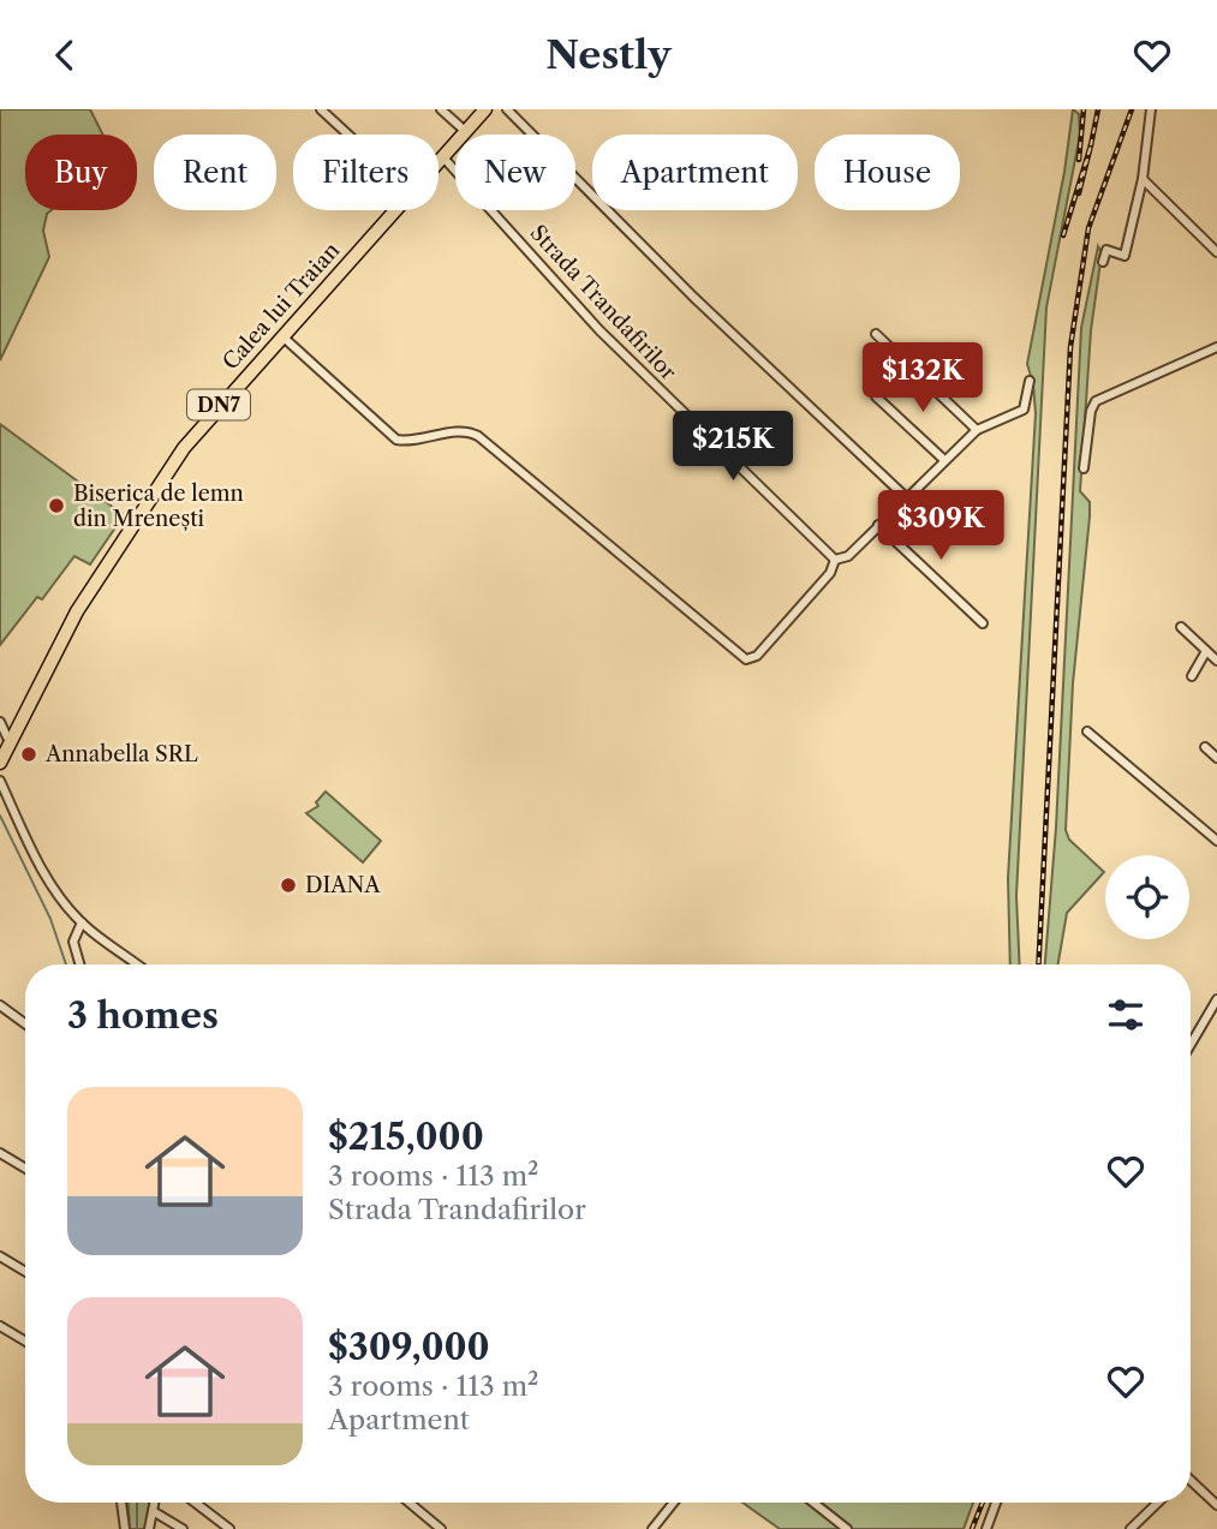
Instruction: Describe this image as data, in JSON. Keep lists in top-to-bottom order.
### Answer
{
  "streets": {
    "highway": ["Calea lui Traian", "DN7"],
    "street": ["Strada Trandafirilor"]
  },
  "crossings": [
    ["Strada Trandafirilor", "Calea lui Traian"]
  ],
  "places": ["Biserica de lemn din Mrenești", "Annabella SRL", "DIANA"],
  "page": {
    "header": "Nestly",
    "chip": [
      "Buy",
      "Rent",
      "Filters",
      "New",
      "Apartment",
      "House"
    ],
    "price": ["$132K", "$215K", "$309K"],
    "heading": "3 homes",
    "list": [
      {
        "name": "$215,000",
        "note": "3 rooms · 113 m² · Strada Trandafirilor"
      },
      {
        "name": "$309,000",
        "note": "3 rooms · 113 m² · Apartment"
      }
    ]
  }
}
